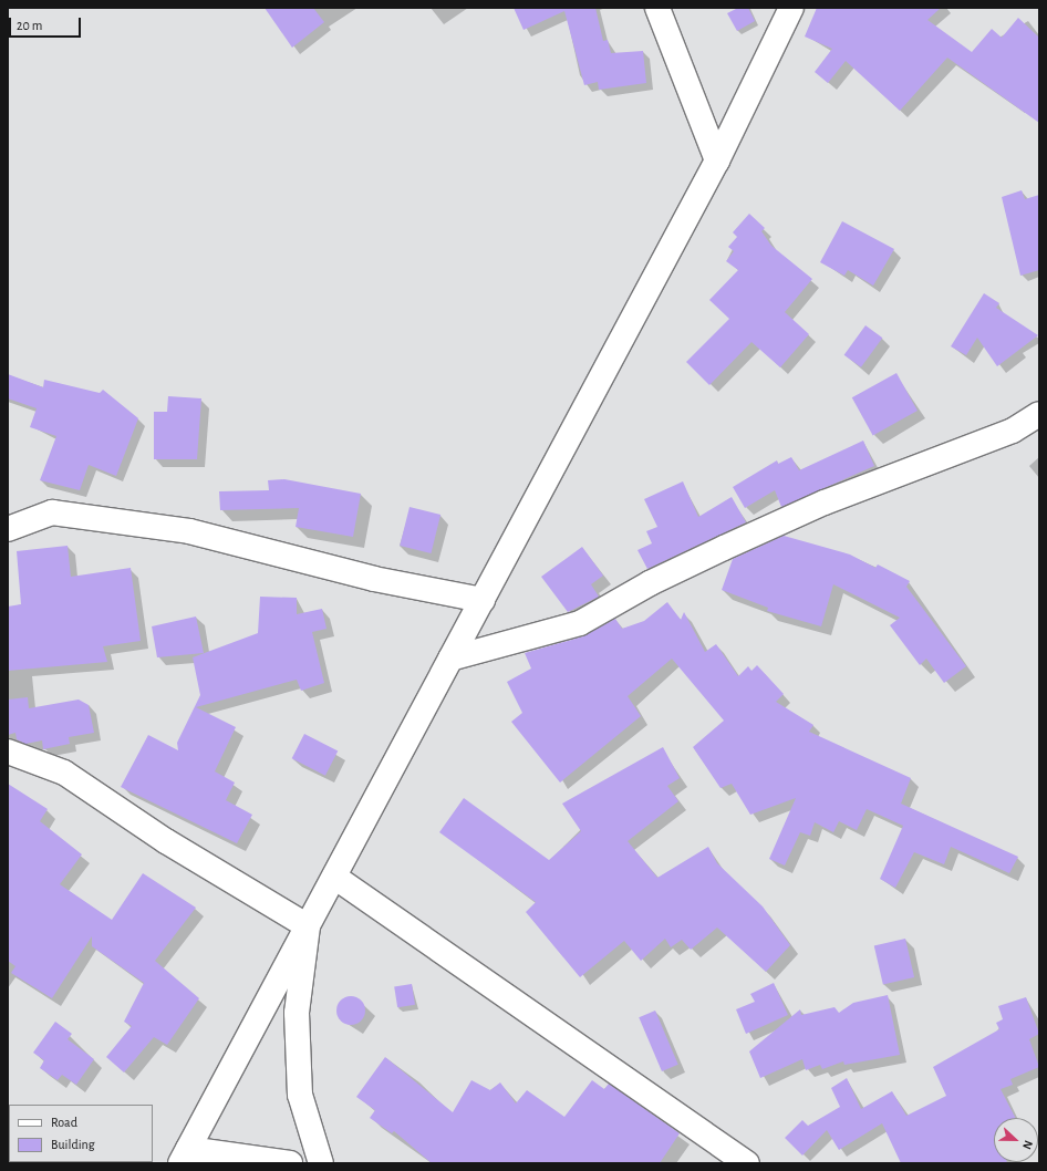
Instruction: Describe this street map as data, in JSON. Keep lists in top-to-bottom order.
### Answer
{
  "legend": ["Road", "Building"],
  "scale_bar": "20 m",
  "north": "right"
}
